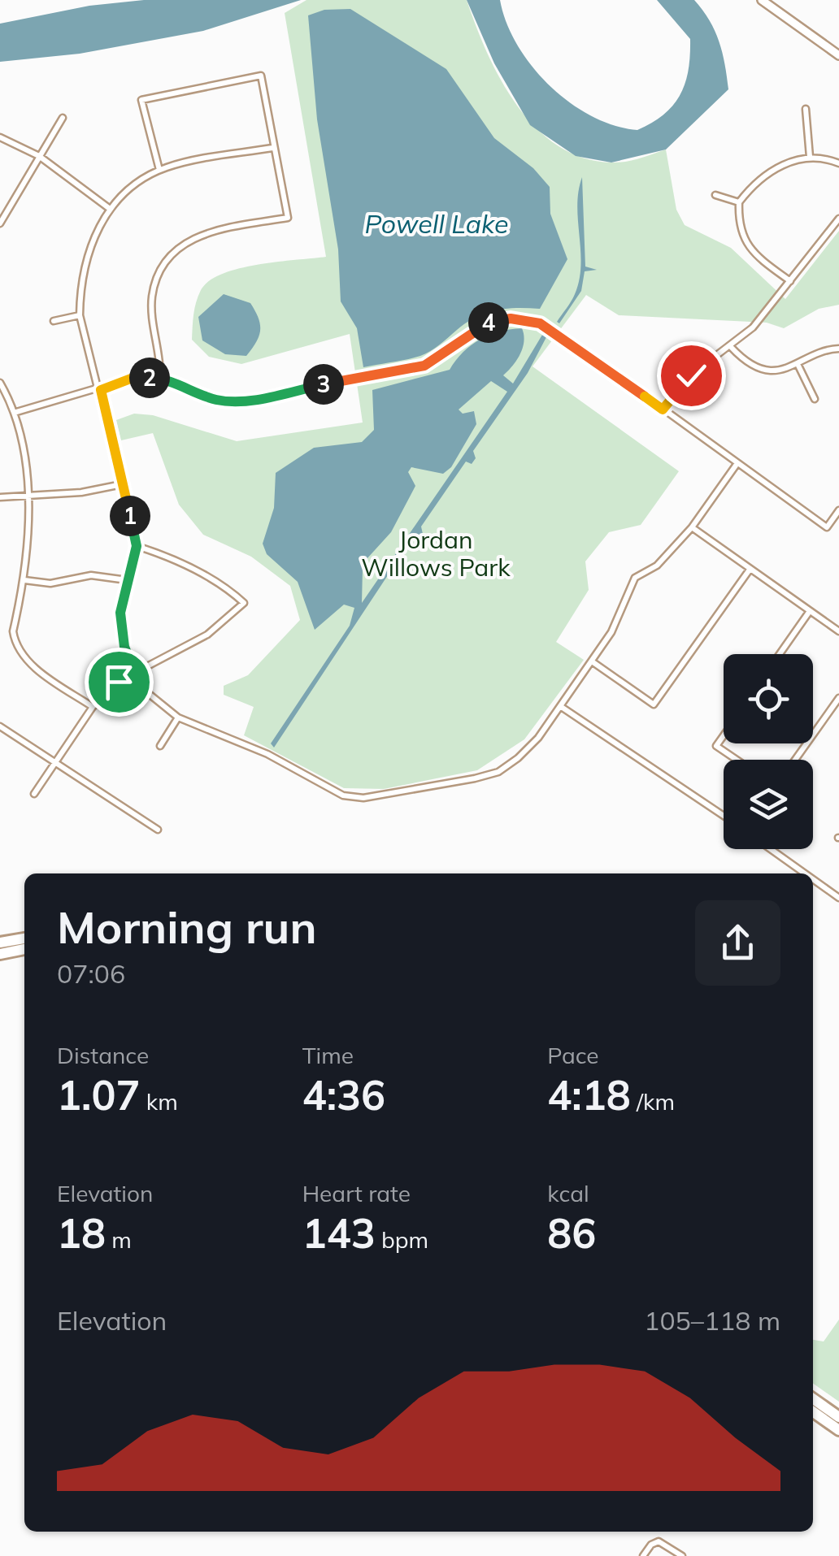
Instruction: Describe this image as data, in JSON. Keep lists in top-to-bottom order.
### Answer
{
  "water": ["Powell Lake"],
  "parks": ["Jordan Willows Park"],
  "page": {
    "pins": [
      "4",
      "2",
      "3",
      "1"
    ],
    "heading": ["Morning run", "07:06"],
    "stats": [
      ["Distance", "1.07 km"],
      ["Time", "4:36"],
      ["Pace", "4:18 /km"],
      ["Elevation", "18 m"],
      ["Heart rate", "143 bpm"],
      ["kcal", "86"]
    ],
    "chart": ["Elevation", "105–118 m"]
  }
}
